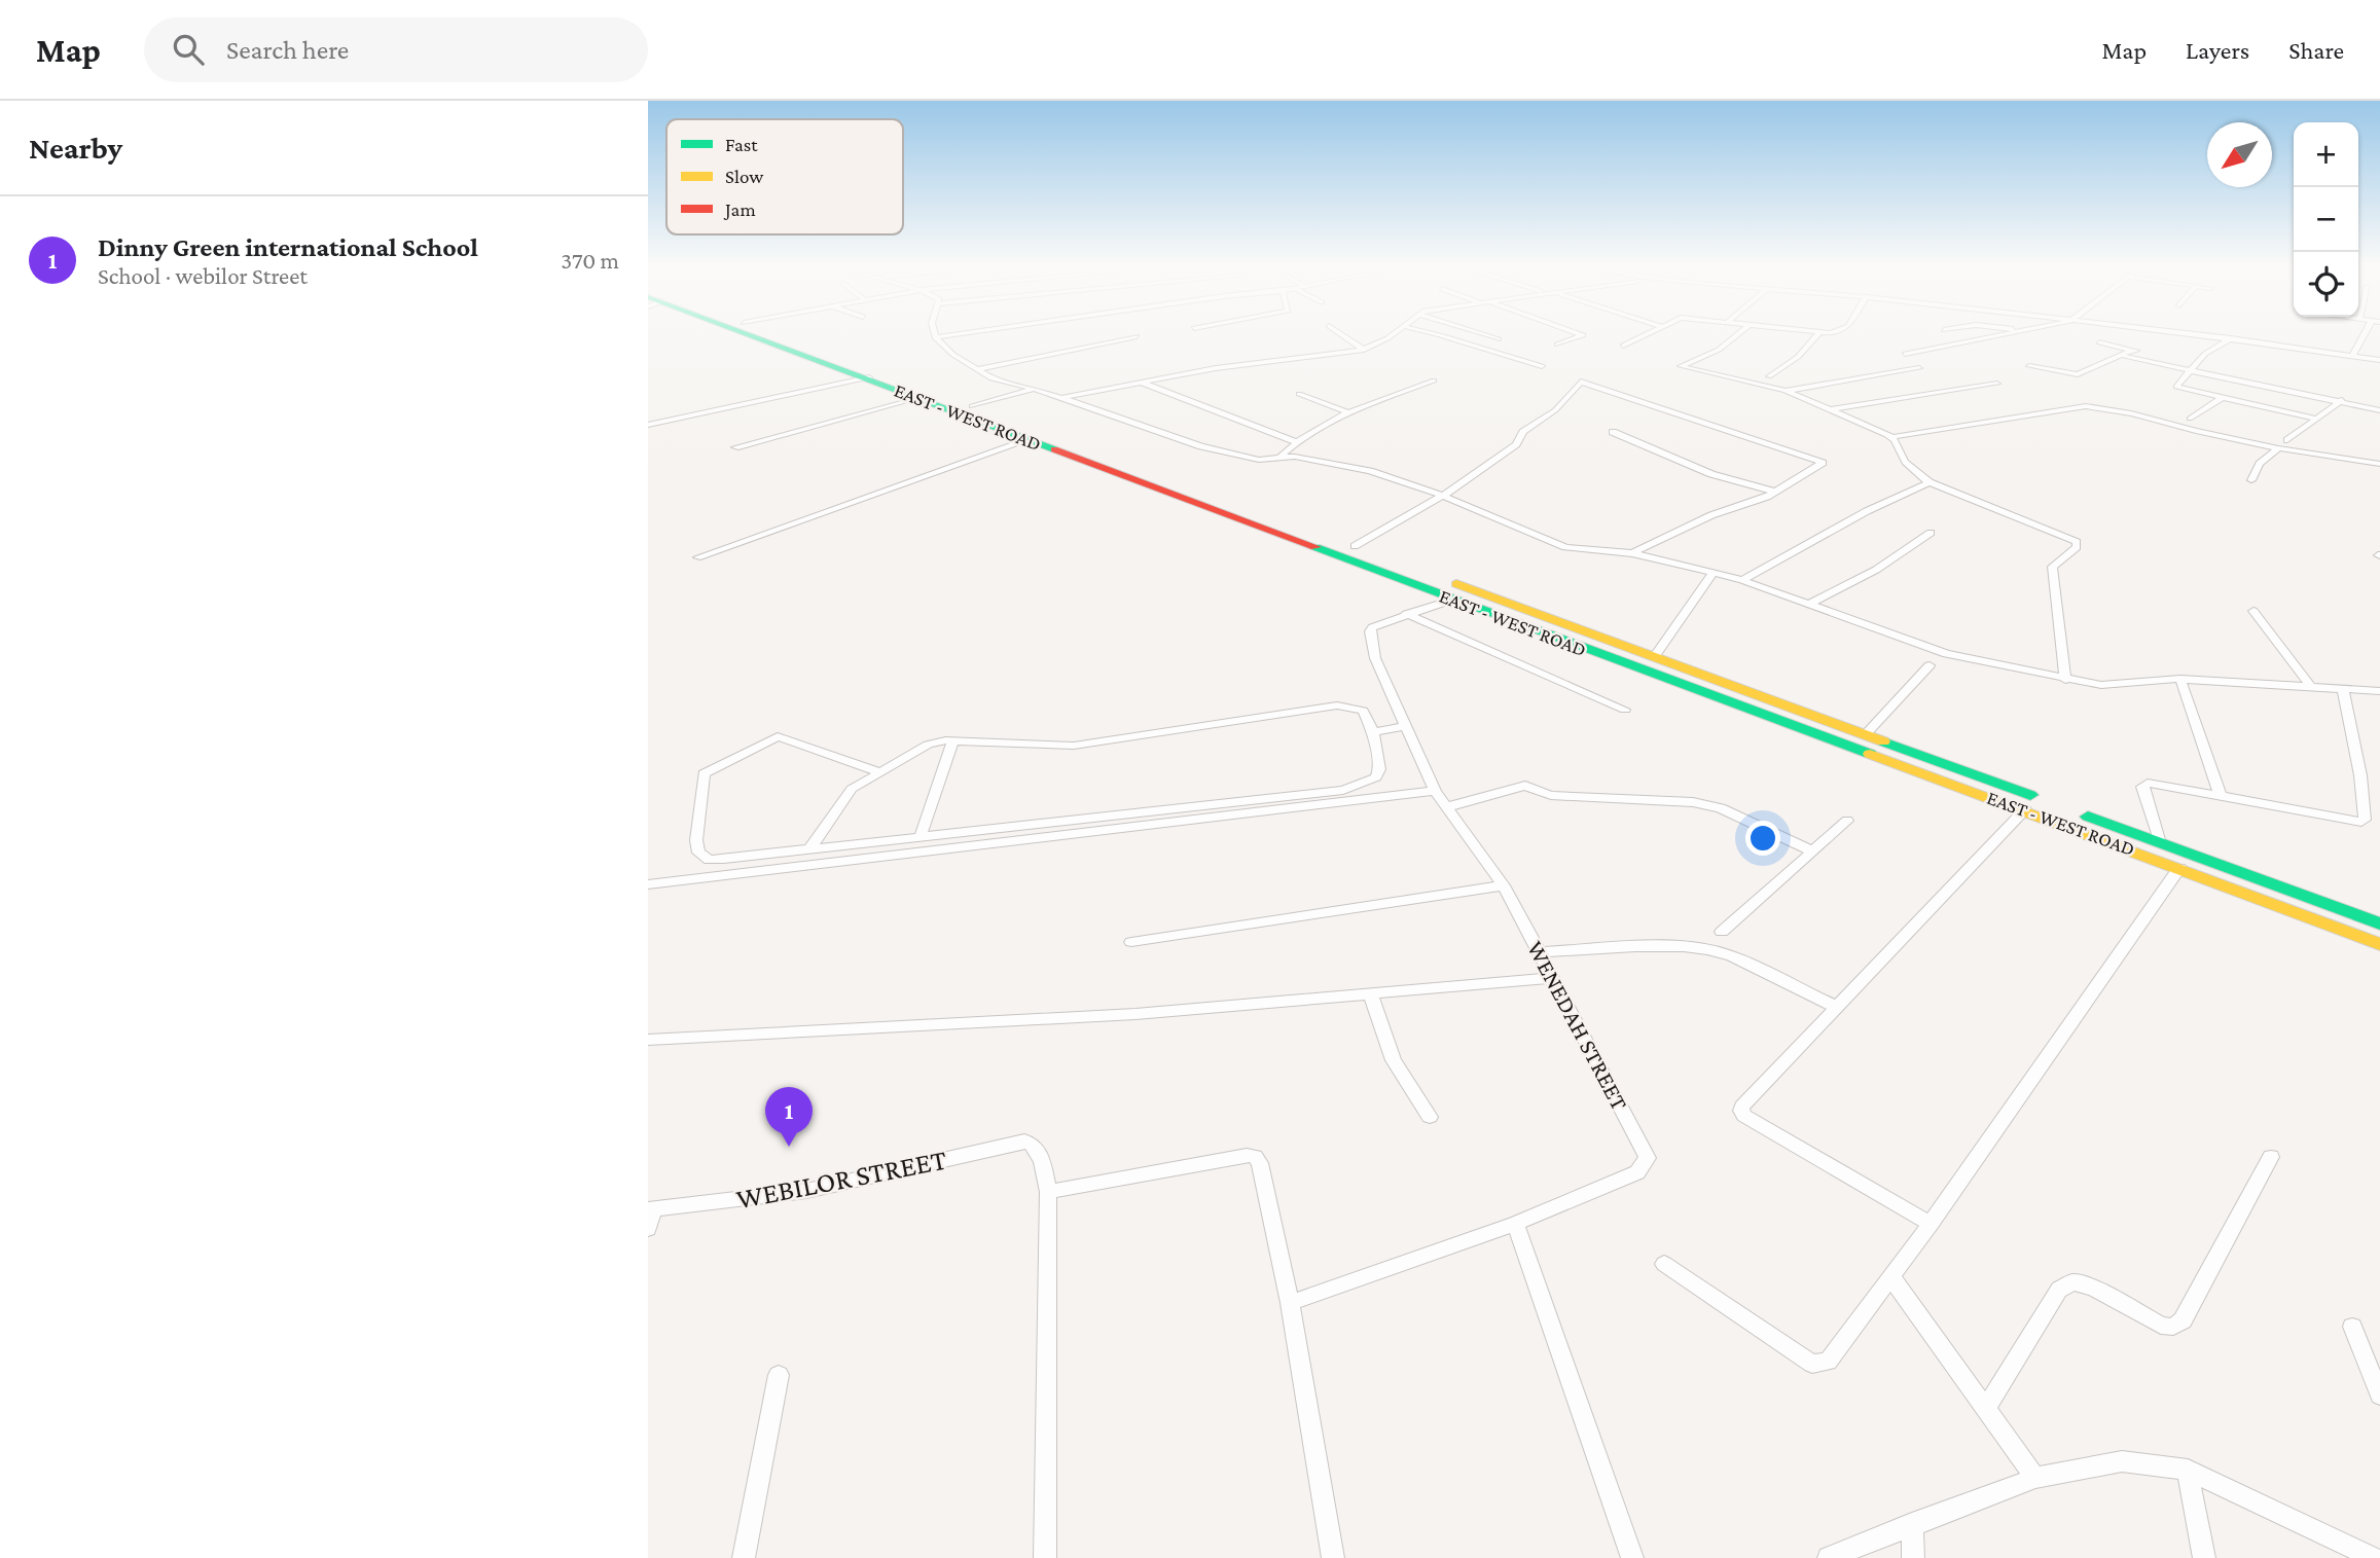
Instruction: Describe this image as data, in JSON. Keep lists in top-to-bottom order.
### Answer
{
  "streets": {
    "main road": ["EAST - WEST ROAD"],
    "street": ["WENEDAH STREET", "WEBILOR STREET"]
  },
  "crossings": [
    ["EAST - WEST ROAD", "WENEDAH STREET"]
  ],
  "legend": ["Fast", "Slow", "Jam"],
  "north": "bottom left",
  "page": {
    "header": "Map",
    "search": "Search here",
    "nav": ["Map", "Layers", "Share"],
    "heading": "Nearby",
    "map_buttons": ["+", "−"],
    "list": [
      {
        "mark": "1",
        "name": "Dinny Green international School",
        "note": "School · webilor Street",
        "value": "370 m"
      }
    ],
    "pins": "1"
  }
}
